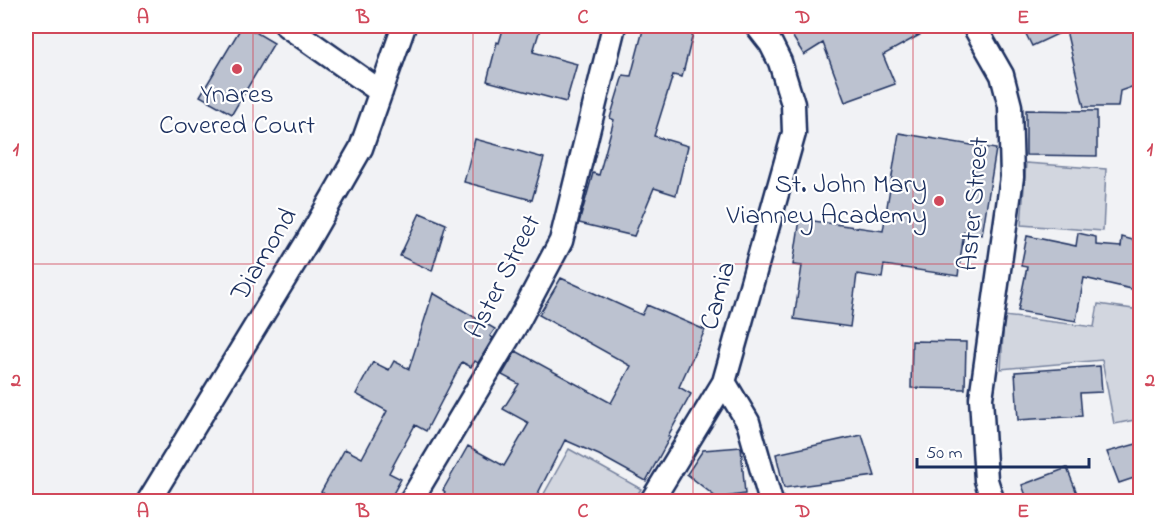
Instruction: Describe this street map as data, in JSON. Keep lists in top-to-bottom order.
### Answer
{
  "streets": {
    "street": ["Aster Street", "Diamond", "Camia"]
  },
  "places": ["Ynares Covered Court", "St. John Mary Vianney Academy"],
  "scale_bar": "50 m",
  "grid": {
    "columns": [
      "A",
      "B",
      "C",
      "D",
      "E"
    ],
    "rows": ["1", "2"]
  }
}
